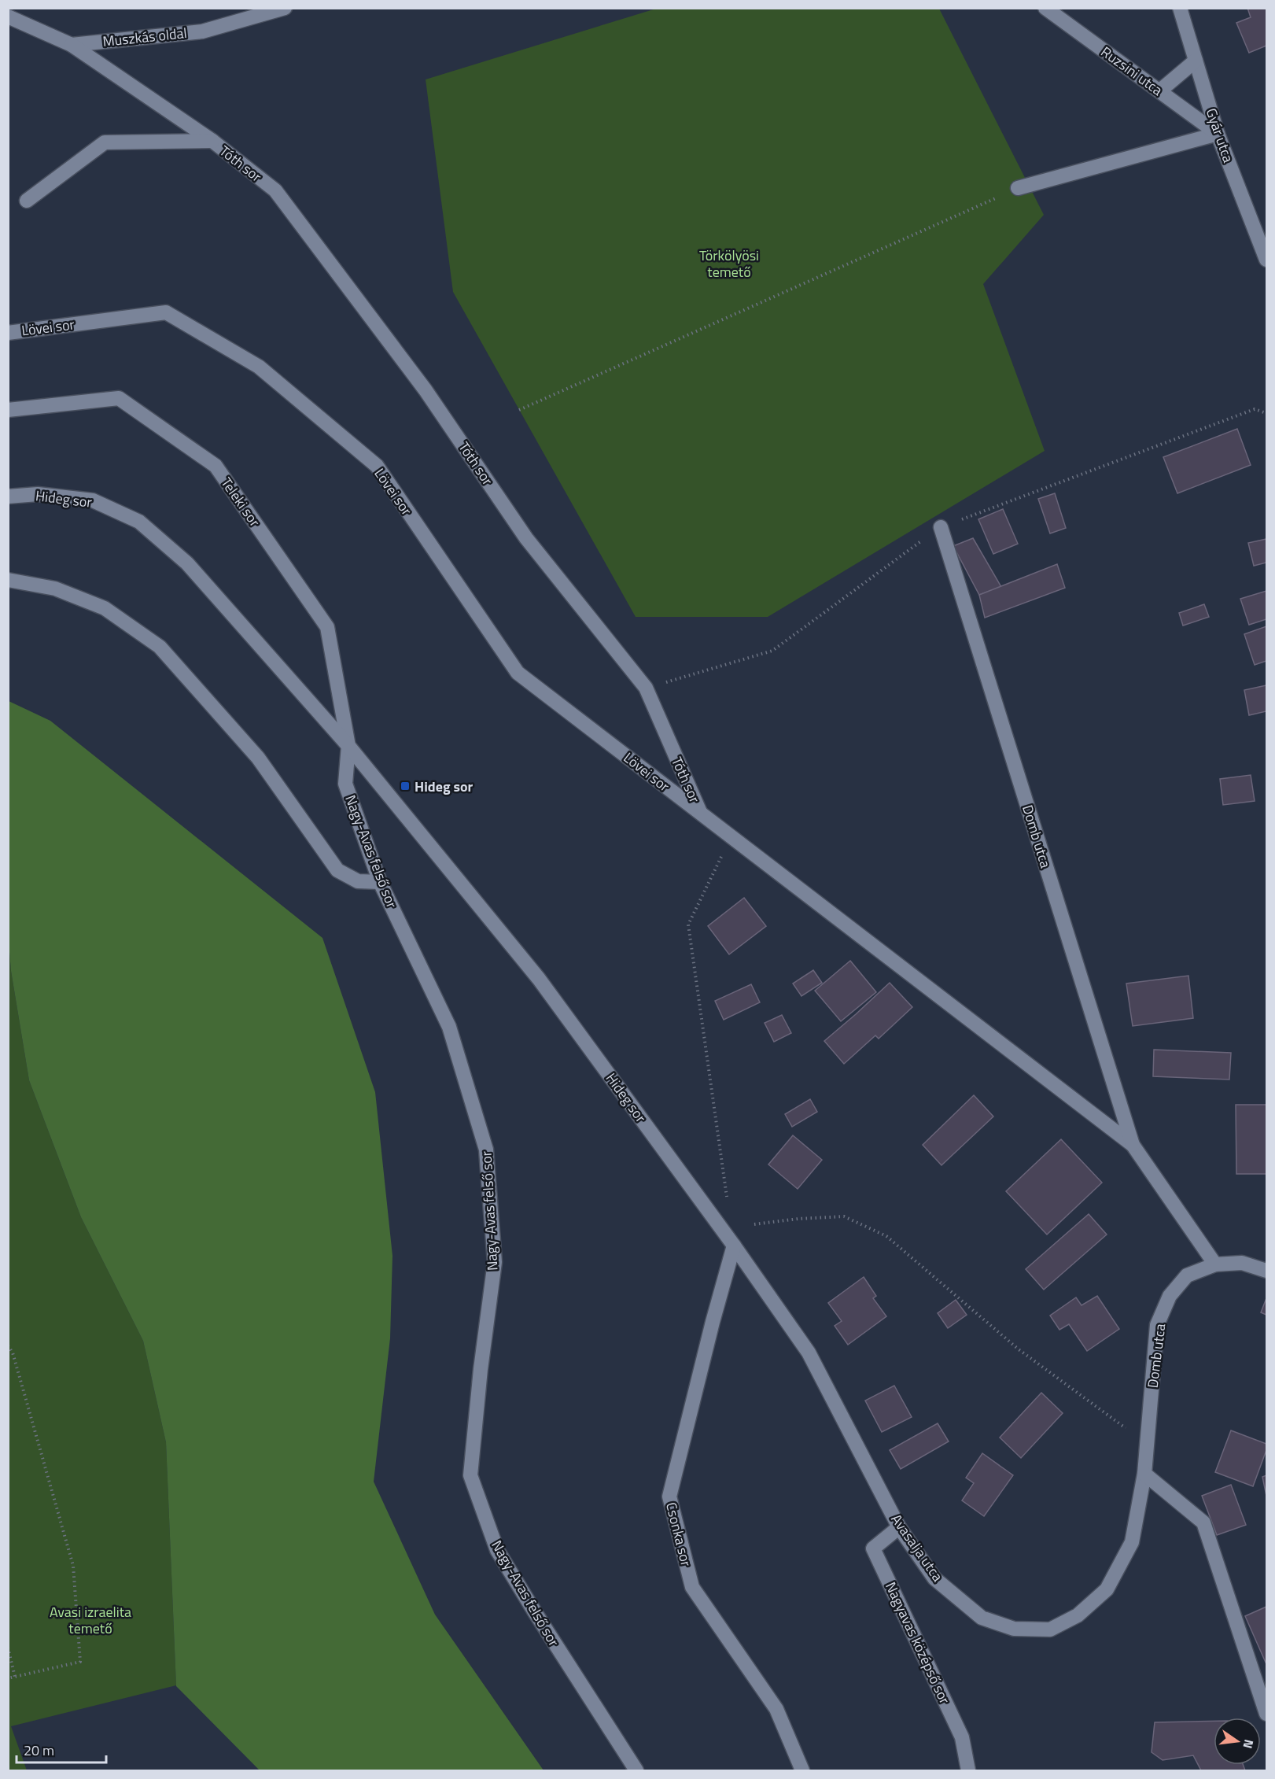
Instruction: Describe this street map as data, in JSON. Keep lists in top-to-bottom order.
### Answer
{
  "streets": {
    "street": [
      "Muszkás oldal",
      "Ruzsini utca",
      "Gyár utca",
      "Tóth sor",
      "Lövei sor",
      "Hideg sor",
      "Teleki sor",
      "Domb utca",
      "Nagy-Avas felső sor",
      "Csonka sor",
      "Avasalja utca",
      "Nagyavas középső sor"
    ]
  },
  "crossings": [
    ["Muszkás oldal", "Tóth sor"],
    ["Ruzsini utca", "Gyár utca"],
    ["Tóth sor", "Lövei sor"],
    ["Tóth sor", "Domb utca"],
    ["Lövei sor", "Domb utca"],
    ["Hideg sor", "Teleki sor"],
    ["Hideg sor", "Nagy-Avas felső sor"],
    ["Hideg sor", "Csonka sor"],
    ["Hideg sor", "Avasalja utca"],
    ["Teleki sor", "Nagy-Avas felső sor"],
    ["Domb utca", "Avasalja utca"],
    ["Csonka sor", "Avasalja utca"],
    ["Avasalja utca", "Nagyavas középső sor"]
  ],
  "parks": ["Törkölyösi temető", "Avasi izraelita temető"],
  "places": {
    "transit": ["Hideg sor"]
  },
  "scale_bar": "20 m",
  "north": "right"
}
